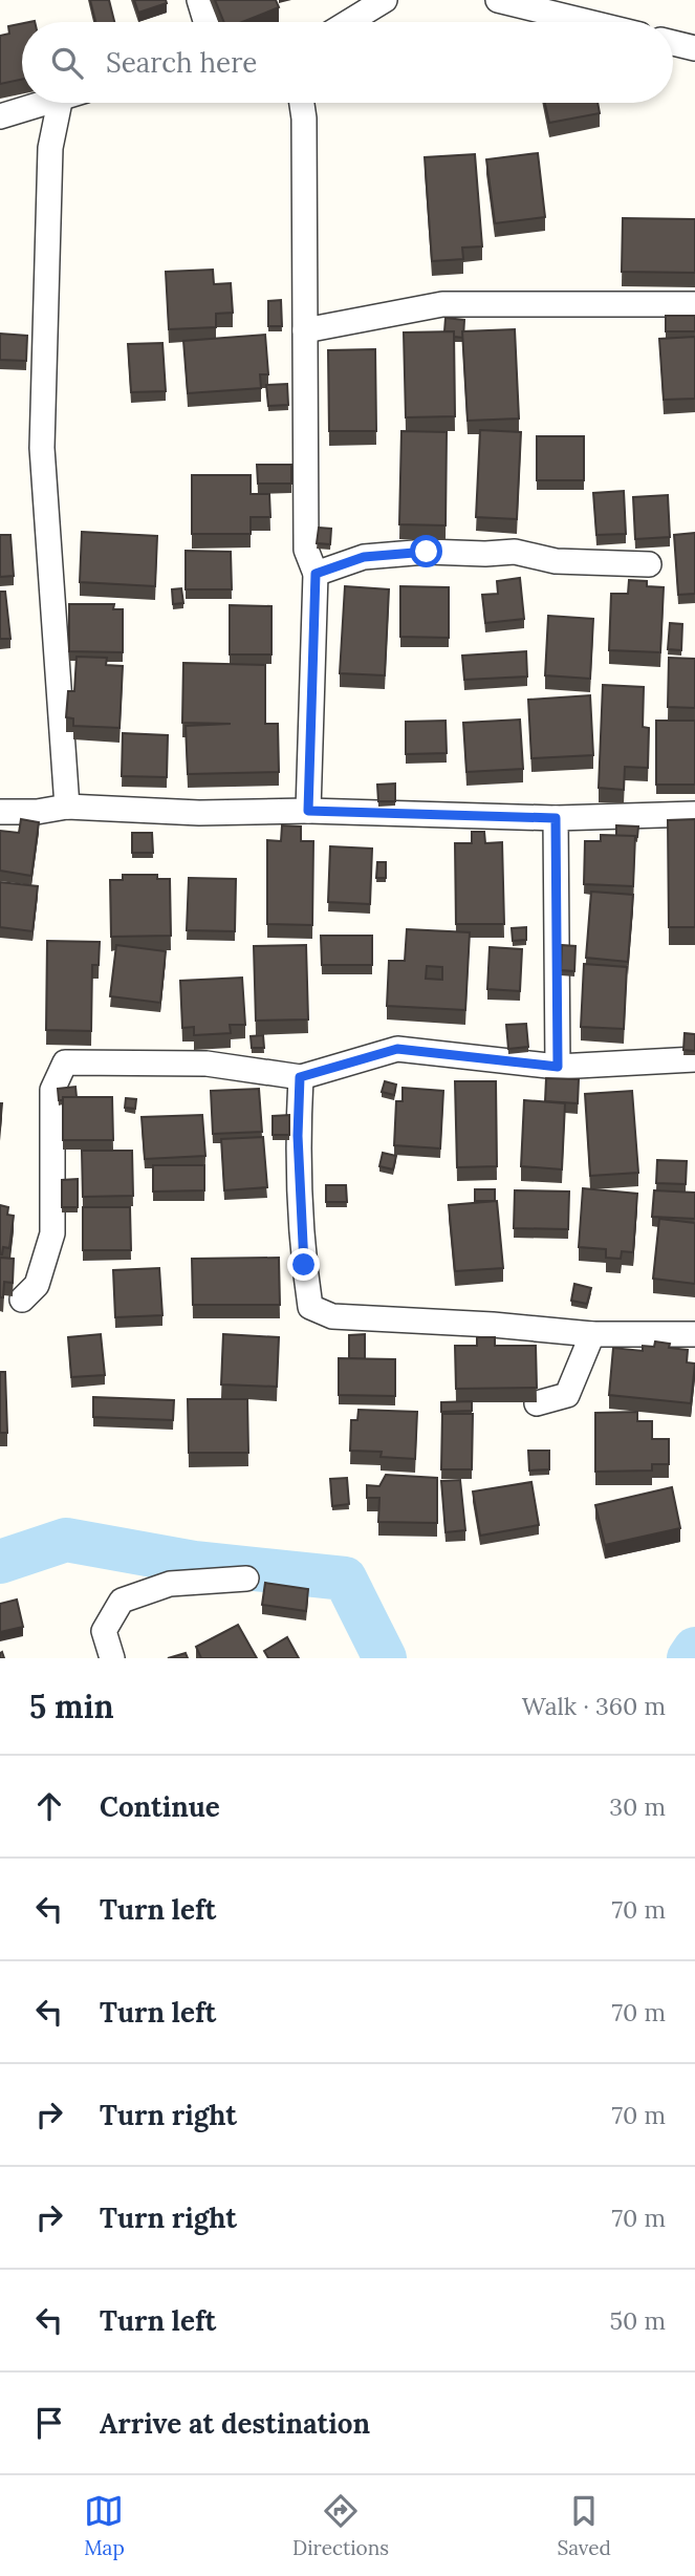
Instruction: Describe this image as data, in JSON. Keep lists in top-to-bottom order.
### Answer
{
  "page": {
    "search": "Search here",
    "heading": ["5 min", "Walk · 360 m"],
    "list": [
      ["Continue", "30 m"],
      ["Turn left", "70 m"],
      ["Turn left", "70 m"],
      ["Turn right", "70 m"],
      ["Turn right", "70 m"],
      ["Turn left", "50 m"],
      "Arrive at destination"
    ],
    "nav": ["Map", "Directions", "Saved"]
  }
}
